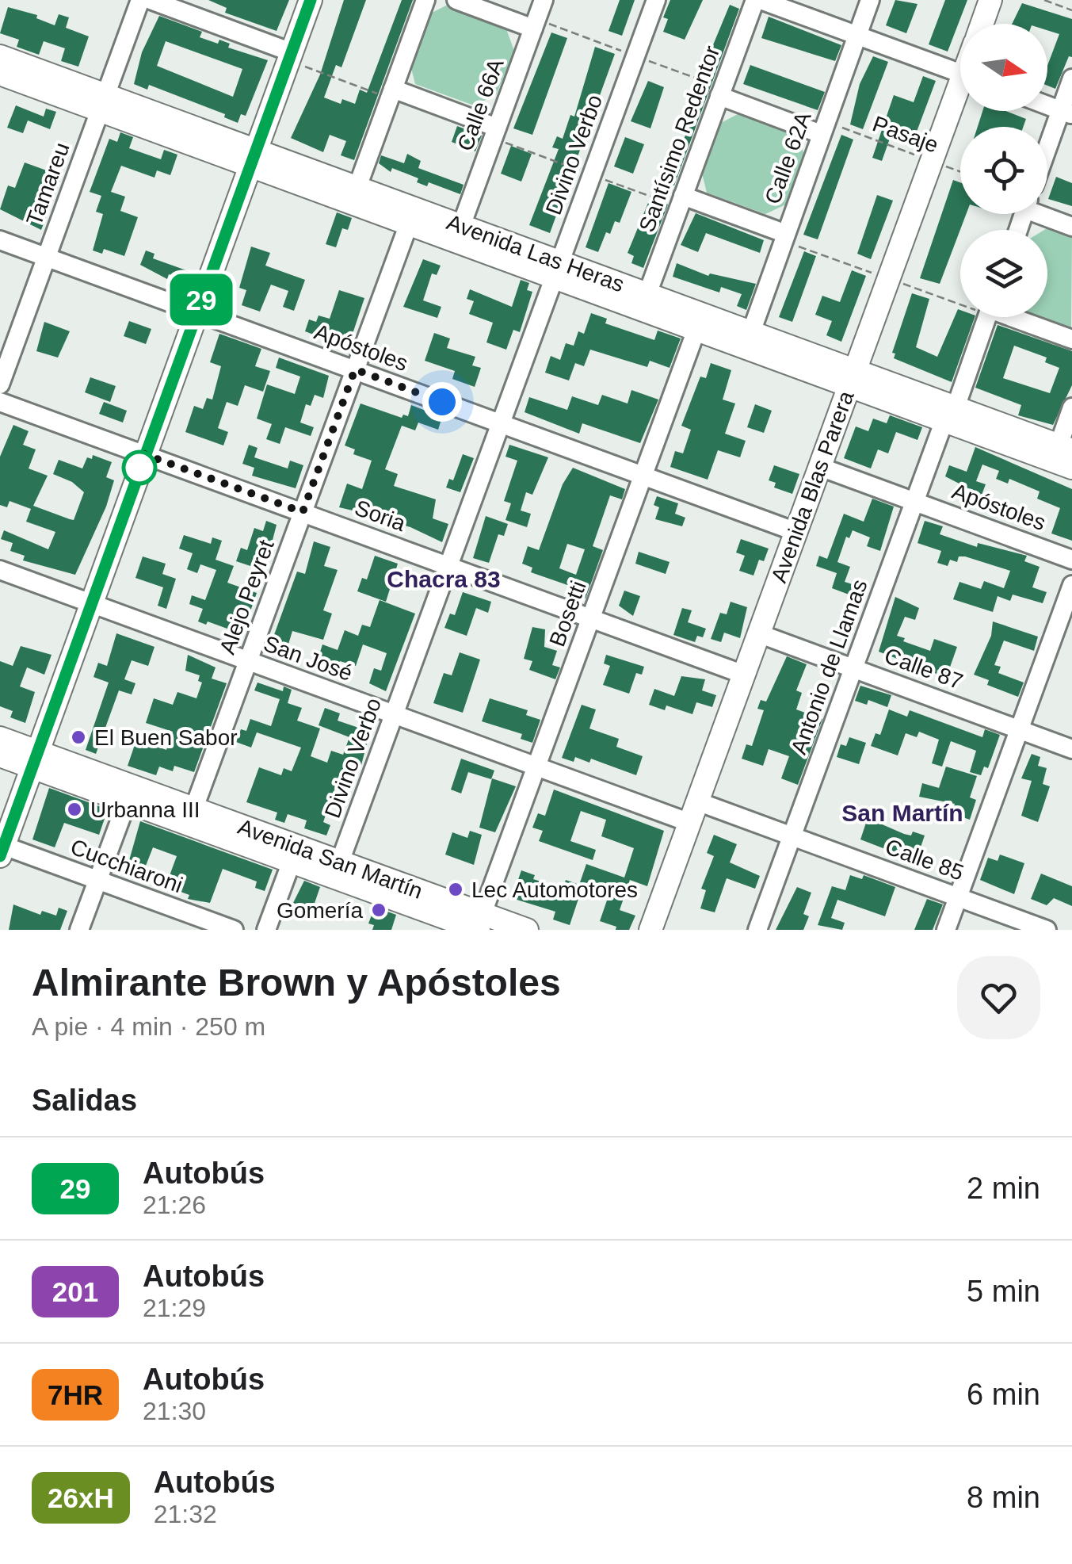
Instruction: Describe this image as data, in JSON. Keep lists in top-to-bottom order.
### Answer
{
  "streets": {
    "main road": ["Avenida Las Heras", "Avenida Blas Parera", "Avenida San Martín"],
    "street": [
      "Calle 66A",
      "Santísimo Redentor",
      "Divino Verbo",
      "Calle 62A",
      "Tamareu",
      "Apóstoles",
      "Soria",
      "Alejo Peyret",
      "Bosetti",
      "San José",
      "Antonio de Llamas",
      "Calle 87",
      "Calle 85",
      "Cucchiaroni"
    ],
    "path": ["Pasaje"]
  },
  "crossings": [
    ["Calle 66A", "Avenida Las Heras"],
    ["Pasaje", "Calle 62A"],
    ["Pasaje", "Avenida Blas Parera"],
    ["Santísimo Redentor", "Avenida Las Heras"],
    ["Divino Verbo", "Avenida Las Heras"],
    ["Divino Verbo", "Apóstoles"],
    ["Divino Verbo", "Soria"],
    ["Divino Verbo", "San José"],
    ["Divino Verbo", "Avenida San Martín"],
    ["Calle 62A", "Avenida Las Heras"],
    ["Tamareu", "Avenida Las Heras"],
    ["Tamareu", "Apóstoles"],
    ["Avenida Las Heras", "Avenida Blas Parera"],
    ["Avenida Las Heras", "Alejo Peyret"],
    ["Avenida Las Heras", "Bosetti"],
    ["Avenida Las Heras", "Antonio de Llamas"],
    ["Apóstoles", "Avenida Blas Parera"],
    ["Apóstoles", "Alejo Peyret"],
    ["Apóstoles", "Bosetti"],
    ["Apóstoles", "Antonio de Llamas"],
    ["Avenida Blas Parera", "Soria"],
    ["Avenida Blas Parera", "San José"],
    ["Avenida Blas Parera", "Calle 87"],
    ["Avenida Blas Parera", "Calle 85"],
    ["Soria", "Alejo Peyret"],
    ["Soria", "Bosetti"],
    ["Alejo Peyret", "San José"],
    ["Alejo Peyret", "Avenida San Martín"],
    ["Bosetti", "San José"],
    ["Bosetti", "Avenida San Martín"],
    ["Antonio de Llamas", "Calle 87"],
    ["Antonio de Llamas", "Calle 85"]
  ],
  "districts": ["Chacra 83", "San Martín"],
  "places": [
    "El Buen Sabor",
    "Urbanna III",
    "Lec Automotores",
    "Gomería"
  ],
  "lines": ["bus line 29"],
  "north": "right",
  "page": {
    "on_map": "29",
    "heading": [
      ["Almirante Brown y Apóstoles", "A pie · 4 min · 250 m"],
      "Salidas"
    ],
    "list": [
      {
        "mark": "29",
        "name": "Autobús",
        "note": "21:26",
        "value": "2 min"
      },
      {
        "mark": "201",
        "name": "Autobús",
        "note": "21:29",
        "value": "5 min"
      },
      {
        "mark": "7HR",
        "name": "Autobús",
        "note": "21:30",
        "value": "6 min"
      },
      {
        "mark": "26xH",
        "name": "Autobús",
        "note": "21:32",
        "value": "8 min"
      }
    ]
  }
}
